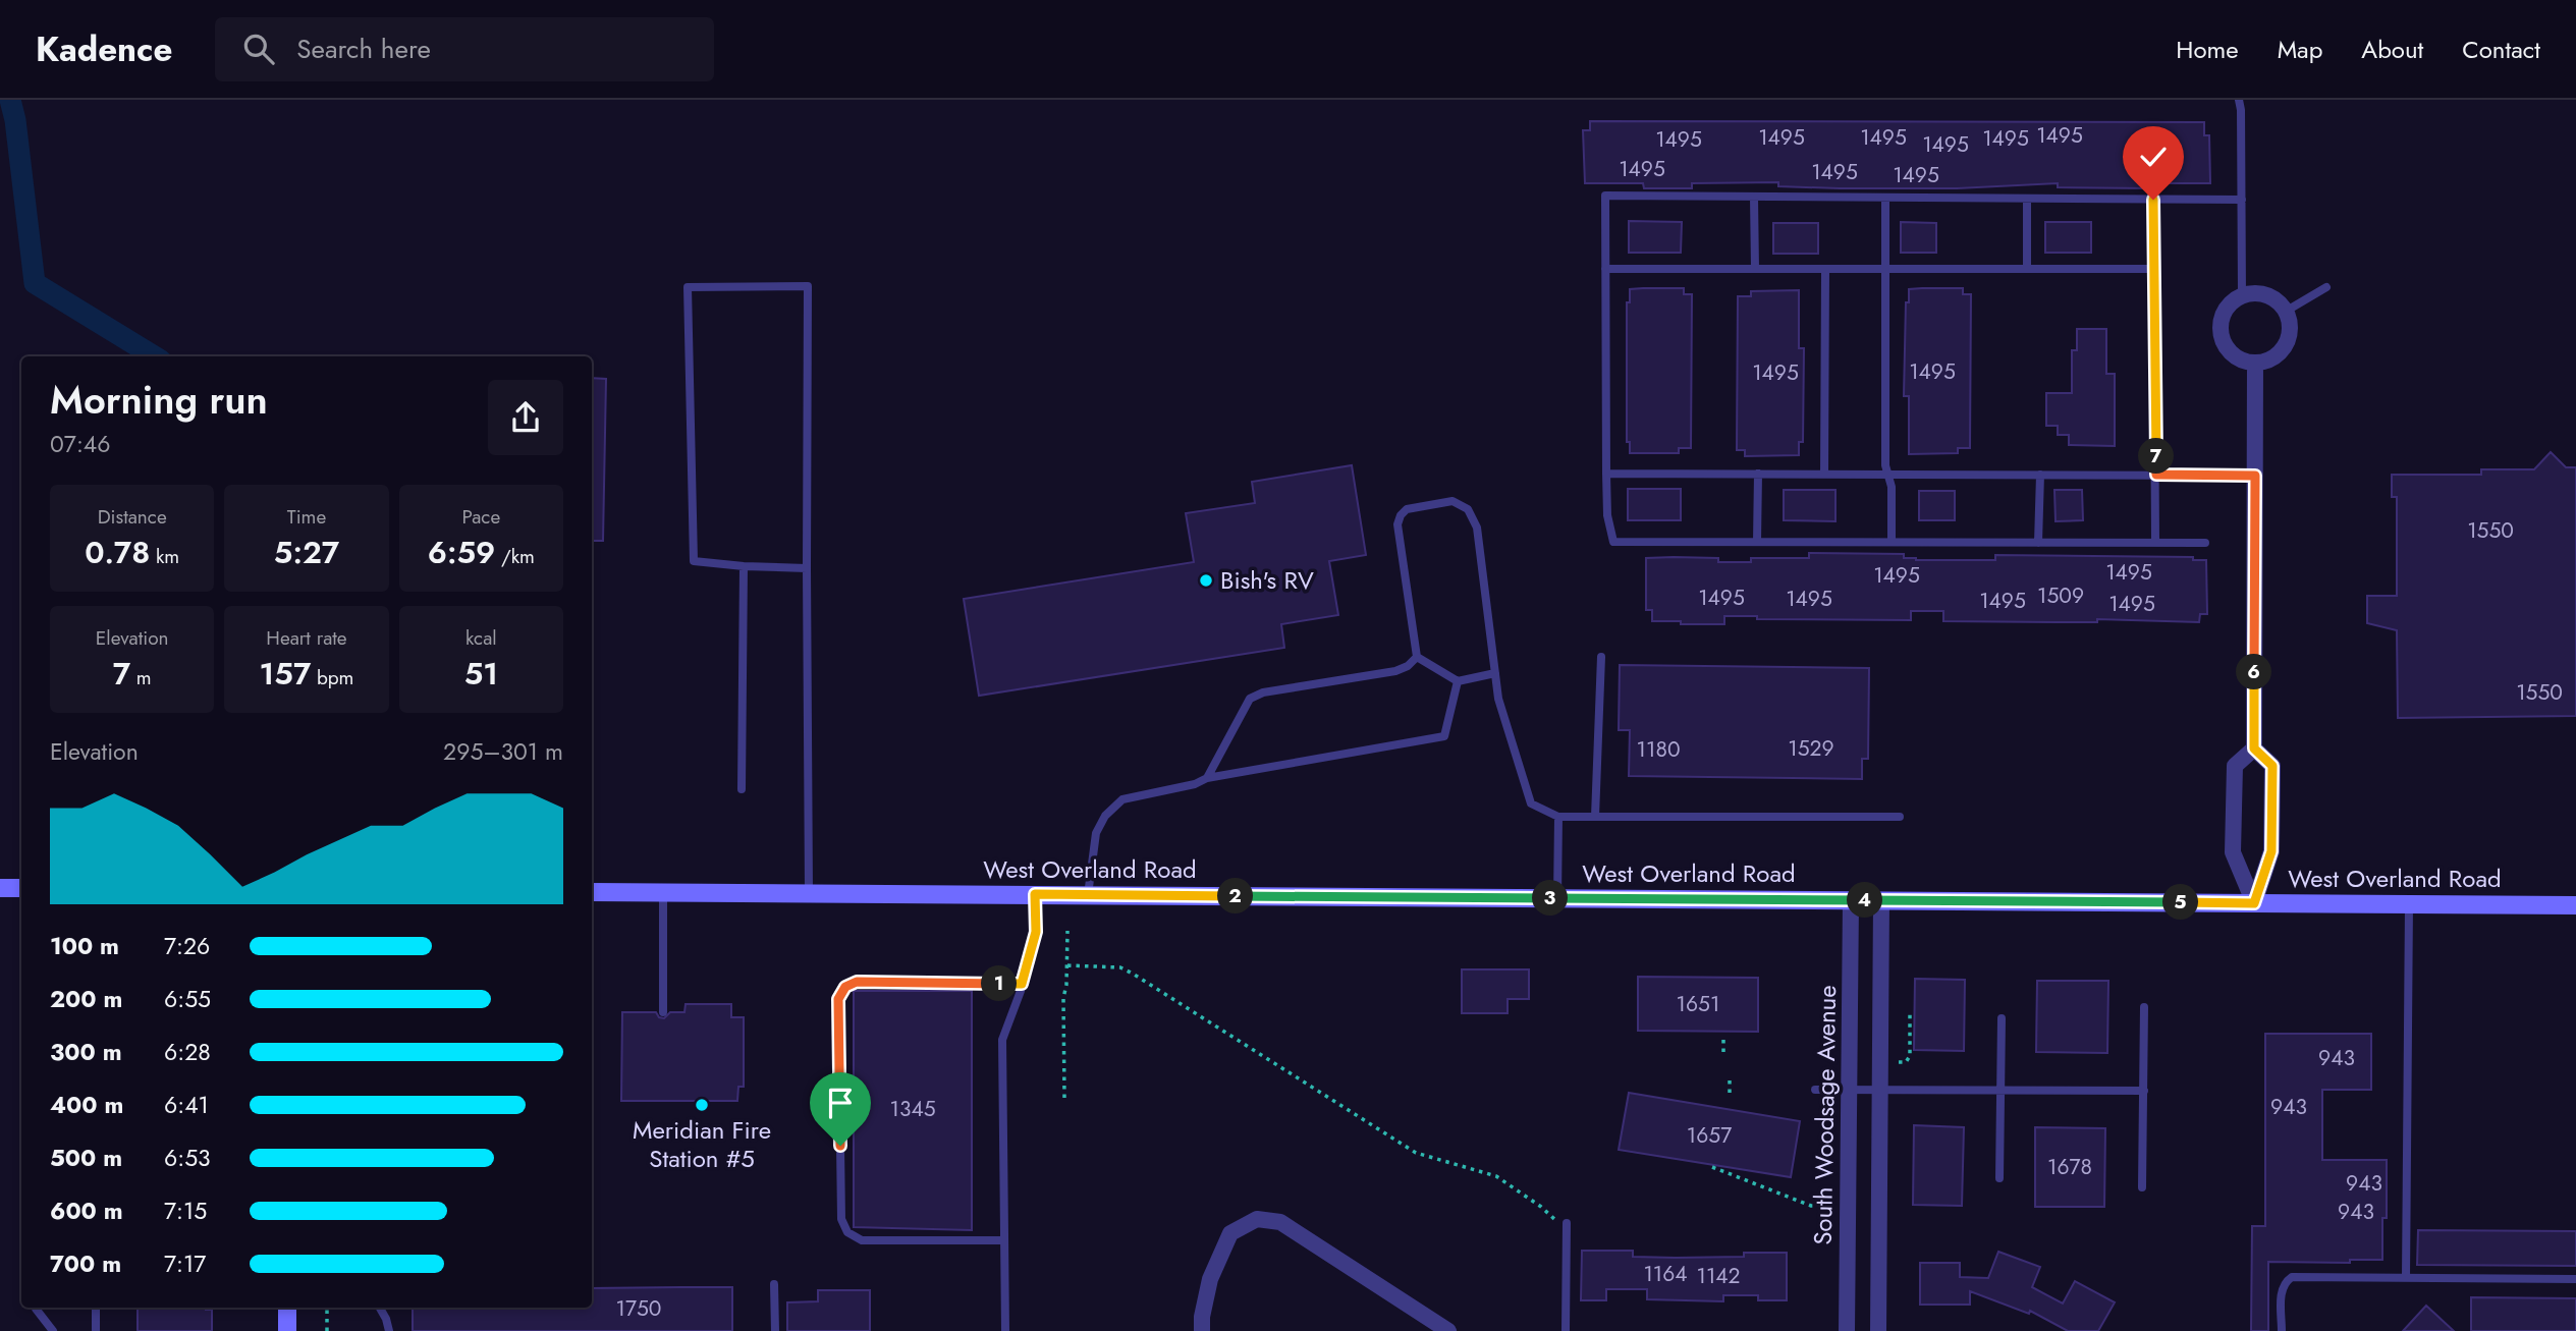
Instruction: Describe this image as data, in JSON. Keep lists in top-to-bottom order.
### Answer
{
  "streets": {
    "street": ["West Overland Road", "South Woodsage Avenue"]
  },
  "crossings": [
    ["West Overland Road", "South Woodsage Avenue"]
  ],
  "places": ["Bish's RV", "Meridian Fire Station #5"],
  "house_numbers": [
    "1495",
    "1495",
    "1495",
    "1495",
    "1495",
    "1495",
    "1495",
    "1495",
    "1495",
    "1495",
    "1495",
    "1550",
    "1495",
    "1495",
    "1509",
    "1495",
    "1495",
    "1495",
    "1495",
    "1550",
    "1529",
    "1180",
    "1651",
    "943",
    "943",
    "1345",
    "1657",
    "1678",
    "943",
    "943",
    "1164",
    "1142",
    "1750"
  ],
  "page": {
    "header": "Kadence",
    "search": "Search here",
    "nav": [
      "Home",
      "Map",
      "About",
      "Contact"
    ],
    "heading": ["Morning run", "07:46"],
    "pins": [
      "7",
      "6",
      "2",
      "3",
      "4",
      "5",
      "1"
    ],
    "stats": [
      ["Distance", "0.78 km"],
      ["Time", "5:27"],
      ["Pace", "6:59 /km"],
      ["Elevation", "7 m"],
      ["Heart rate", "157 bpm"],
      ["kcal", "51"]
    ],
    "chart": ["Elevation", "295–301 m"],
    "list": [
      {
        "name": "100 m",
        "note": "7:26"
      },
      {
        "name": "200 m",
        "note": "6:55"
      },
      {
        "name": "300 m",
        "note": "6:28"
      },
      {
        "name": "400 m",
        "note": "6:41"
      },
      {
        "name": "500 m",
        "note": "6:53"
      },
      {
        "name": "600 m",
        "note": "7:15"
      },
      {
        "name": "700 m",
        "note": "7:17"
      }
    ]
  }
}
